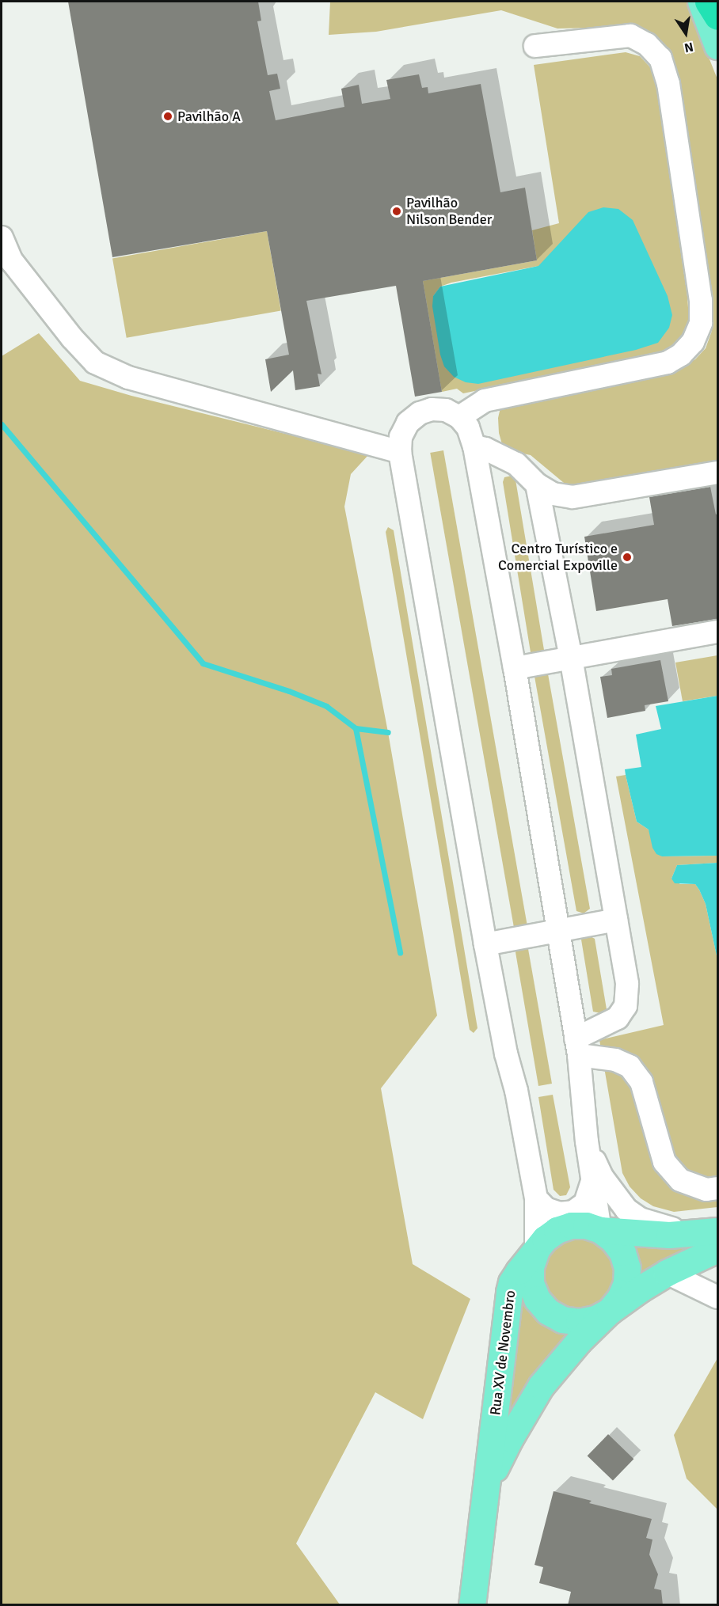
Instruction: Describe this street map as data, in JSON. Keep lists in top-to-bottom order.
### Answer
{
  "streets": {
    "main road": ["Rua XV de Novembro"]
  },
  "places": ["Pavilhão A", "Pavilhão Nilson Bender", "Centro Turístico e Comercial Expoville"],
  "north": "bottom"
}
